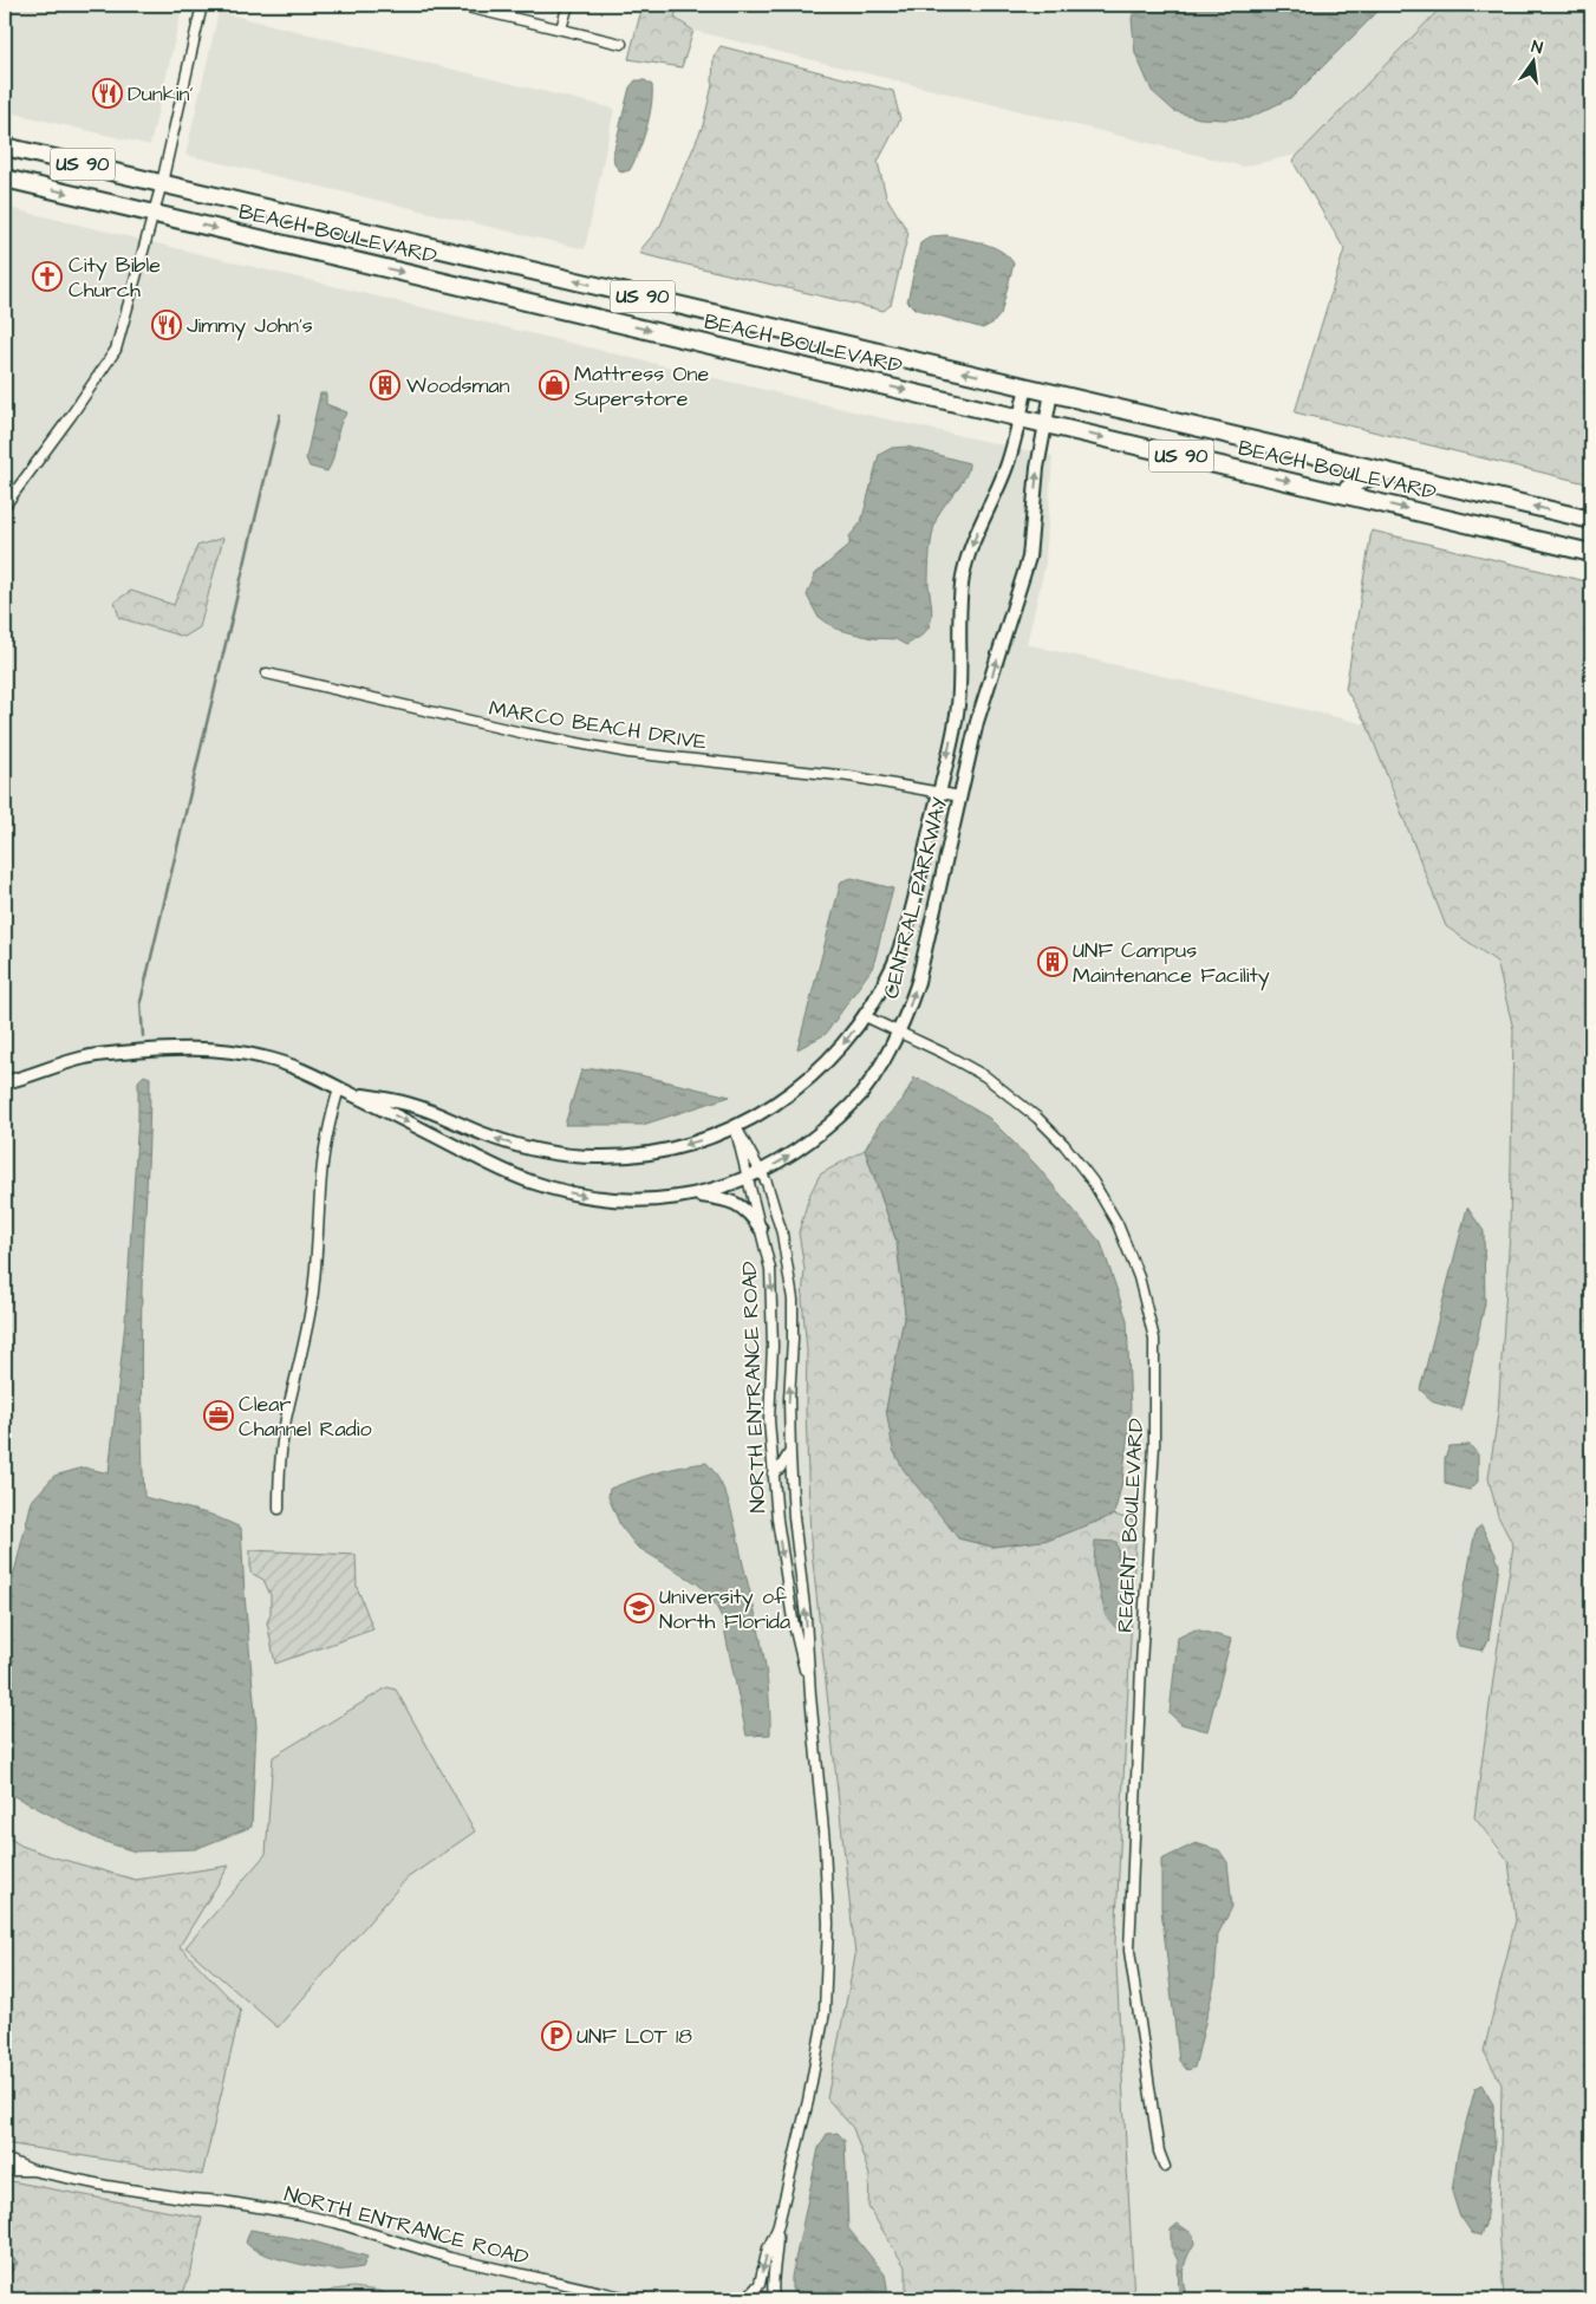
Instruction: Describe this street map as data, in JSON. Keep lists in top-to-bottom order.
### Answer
{
  "streets": {
    "highway": ["US 90", "BEACH BOULEVARD"],
    "street": [
      "MARCO BEACH DRIVE",
      "CENTRAL PARKWAY",
      "NORTH ENTRANCE ROAD",
      "REGENT BOULEVARD"
    ]
  },
  "crossings": [
    ["US 90", "CENTRAL PARKWAY"],
    ["BEACH BOULEVARD", "CENTRAL PARKWAY"],
    ["MARCO BEACH DRIVE", "CENTRAL PARKWAY"],
    ["CENTRAL PARKWAY", "NORTH ENTRANCE ROAD"],
    ["CENTRAL PARKWAY", "REGENT BOULEVARD"]
  ],
  "places": {
    "restaurant": ["Dunkin'", "Jimmy John's"],
    "church": ["City Bible Church"],
    "building": ["Woodsman", "UNF Campus Maintenance Facility"],
    "shop": ["Mattress One Superstore"],
    "office": ["Clear Channel Radio"],
    "school or university": ["University of North Florida"],
    "parking": ["UNF LOT 18"]
  },
  "north": "top"
}
